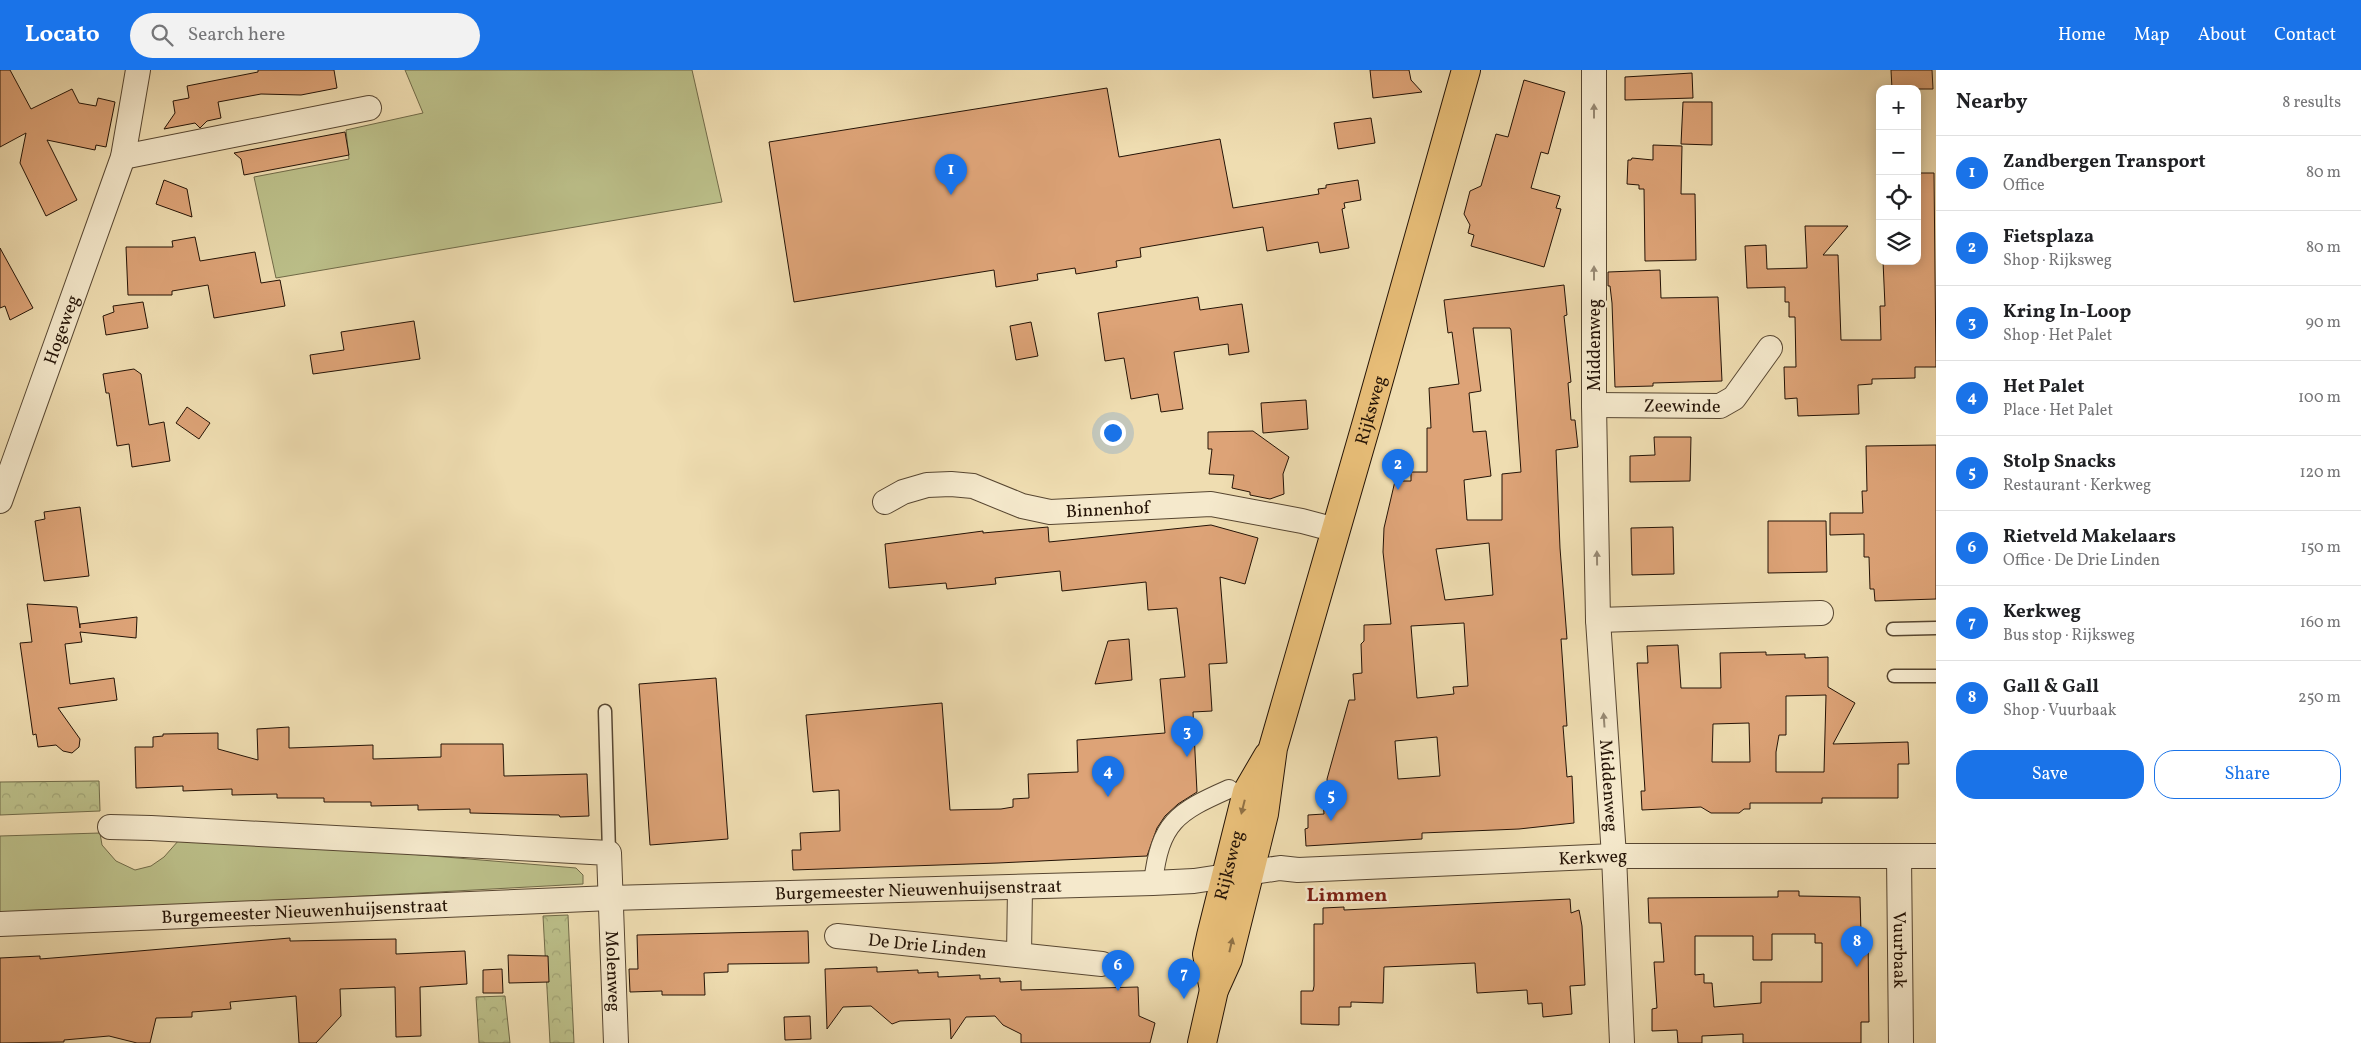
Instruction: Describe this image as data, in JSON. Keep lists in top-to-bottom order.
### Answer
{
  "streets": {
    "main road": ["Rijksweg"],
    "street": [
      "Hogeweg",
      "Middenweg",
      "Zeewinde",
      "Binnenhof",
      "Kerkweg",
      "Burgemeester Nieuwenhuijsenstraat",
      "De Drie Linden",
      "Vuurbaak",
      "Molenweg"
    ]
  },
  "crossings": [
    ["Middenweg", "Zeewinde"],
    ["Middenweg", "Kerkweg"],
    ["Rijksweg", "Binnenhof"],
    ["Rijksweg", "Kerkweg"],
    ["Rijksweg", "Burgemeester Nieuwenhuijsenstraat"],
    ["Kerkweg", "Burgemeester Nieuwenhuijsenstraat"],
    ["Kerkweg", "Vuurbaak"],
    ["Burgemeester Nieuwenhuijsenstraat", "Molenweg"]
  ],
  "one_way": ["Middenweg"],
  "districts": ["Limmen"],
  "page": {
    "header": "Locato",
    "search": "Search here",
    "nav": [
      "Home",
      "Map",
      "About",
      "Contact"
    ],
    "heading": ["Nearby", "8 results"],
    "map_buttons": ["+", "−"],
    "list": [
      {
        "mark": "1",
        "name": "Zandbergen Transport",
        "note": "Office",
        "value": "80 m"
      },
      {
        "mark": "2",
        "name": "Fietsplaza",
        "note": "Shop · Rijksweg",
        "value": "80 m"
      },
      {
        "mark": "3",
        "name": "Kring In-Loop",
        "note": "Shop · Het Palet",
        "value": "90 m"
      },
      {
        "mark": "4",
        "name": "Het Palet",
        "note": "Place · Het Palet",
        "value": "100 m"
      },
      {
        "mark": "5",
        "name": "Stolp Snacks",
        "note": "Restaurant · Kerkweg",
        "value": "120 m"
      },
      {
        "mark": "6",
        "name": "Rietveld Makelaars",
        "note": "Office · De Drie Linden",
        "value": "150 m"
      },
      {
        "mark": "7",
        "name": "Kerkweg",
        "note": "Bus stop · Rijksweg",
        "value": "160 m"
      },
      {
        "mark": "8",
        "name": "Gall & Gall",
        "note": "Shop · Vuurbaak",
        "value": "250 m"
      }
    ],
    "pins": [
      "1",
      "2",
      "3",
      "4",
      "5",
      "8",
      "6",
      "7"
    ],
    "buttons": ["Save", "Share"]
  }
}
